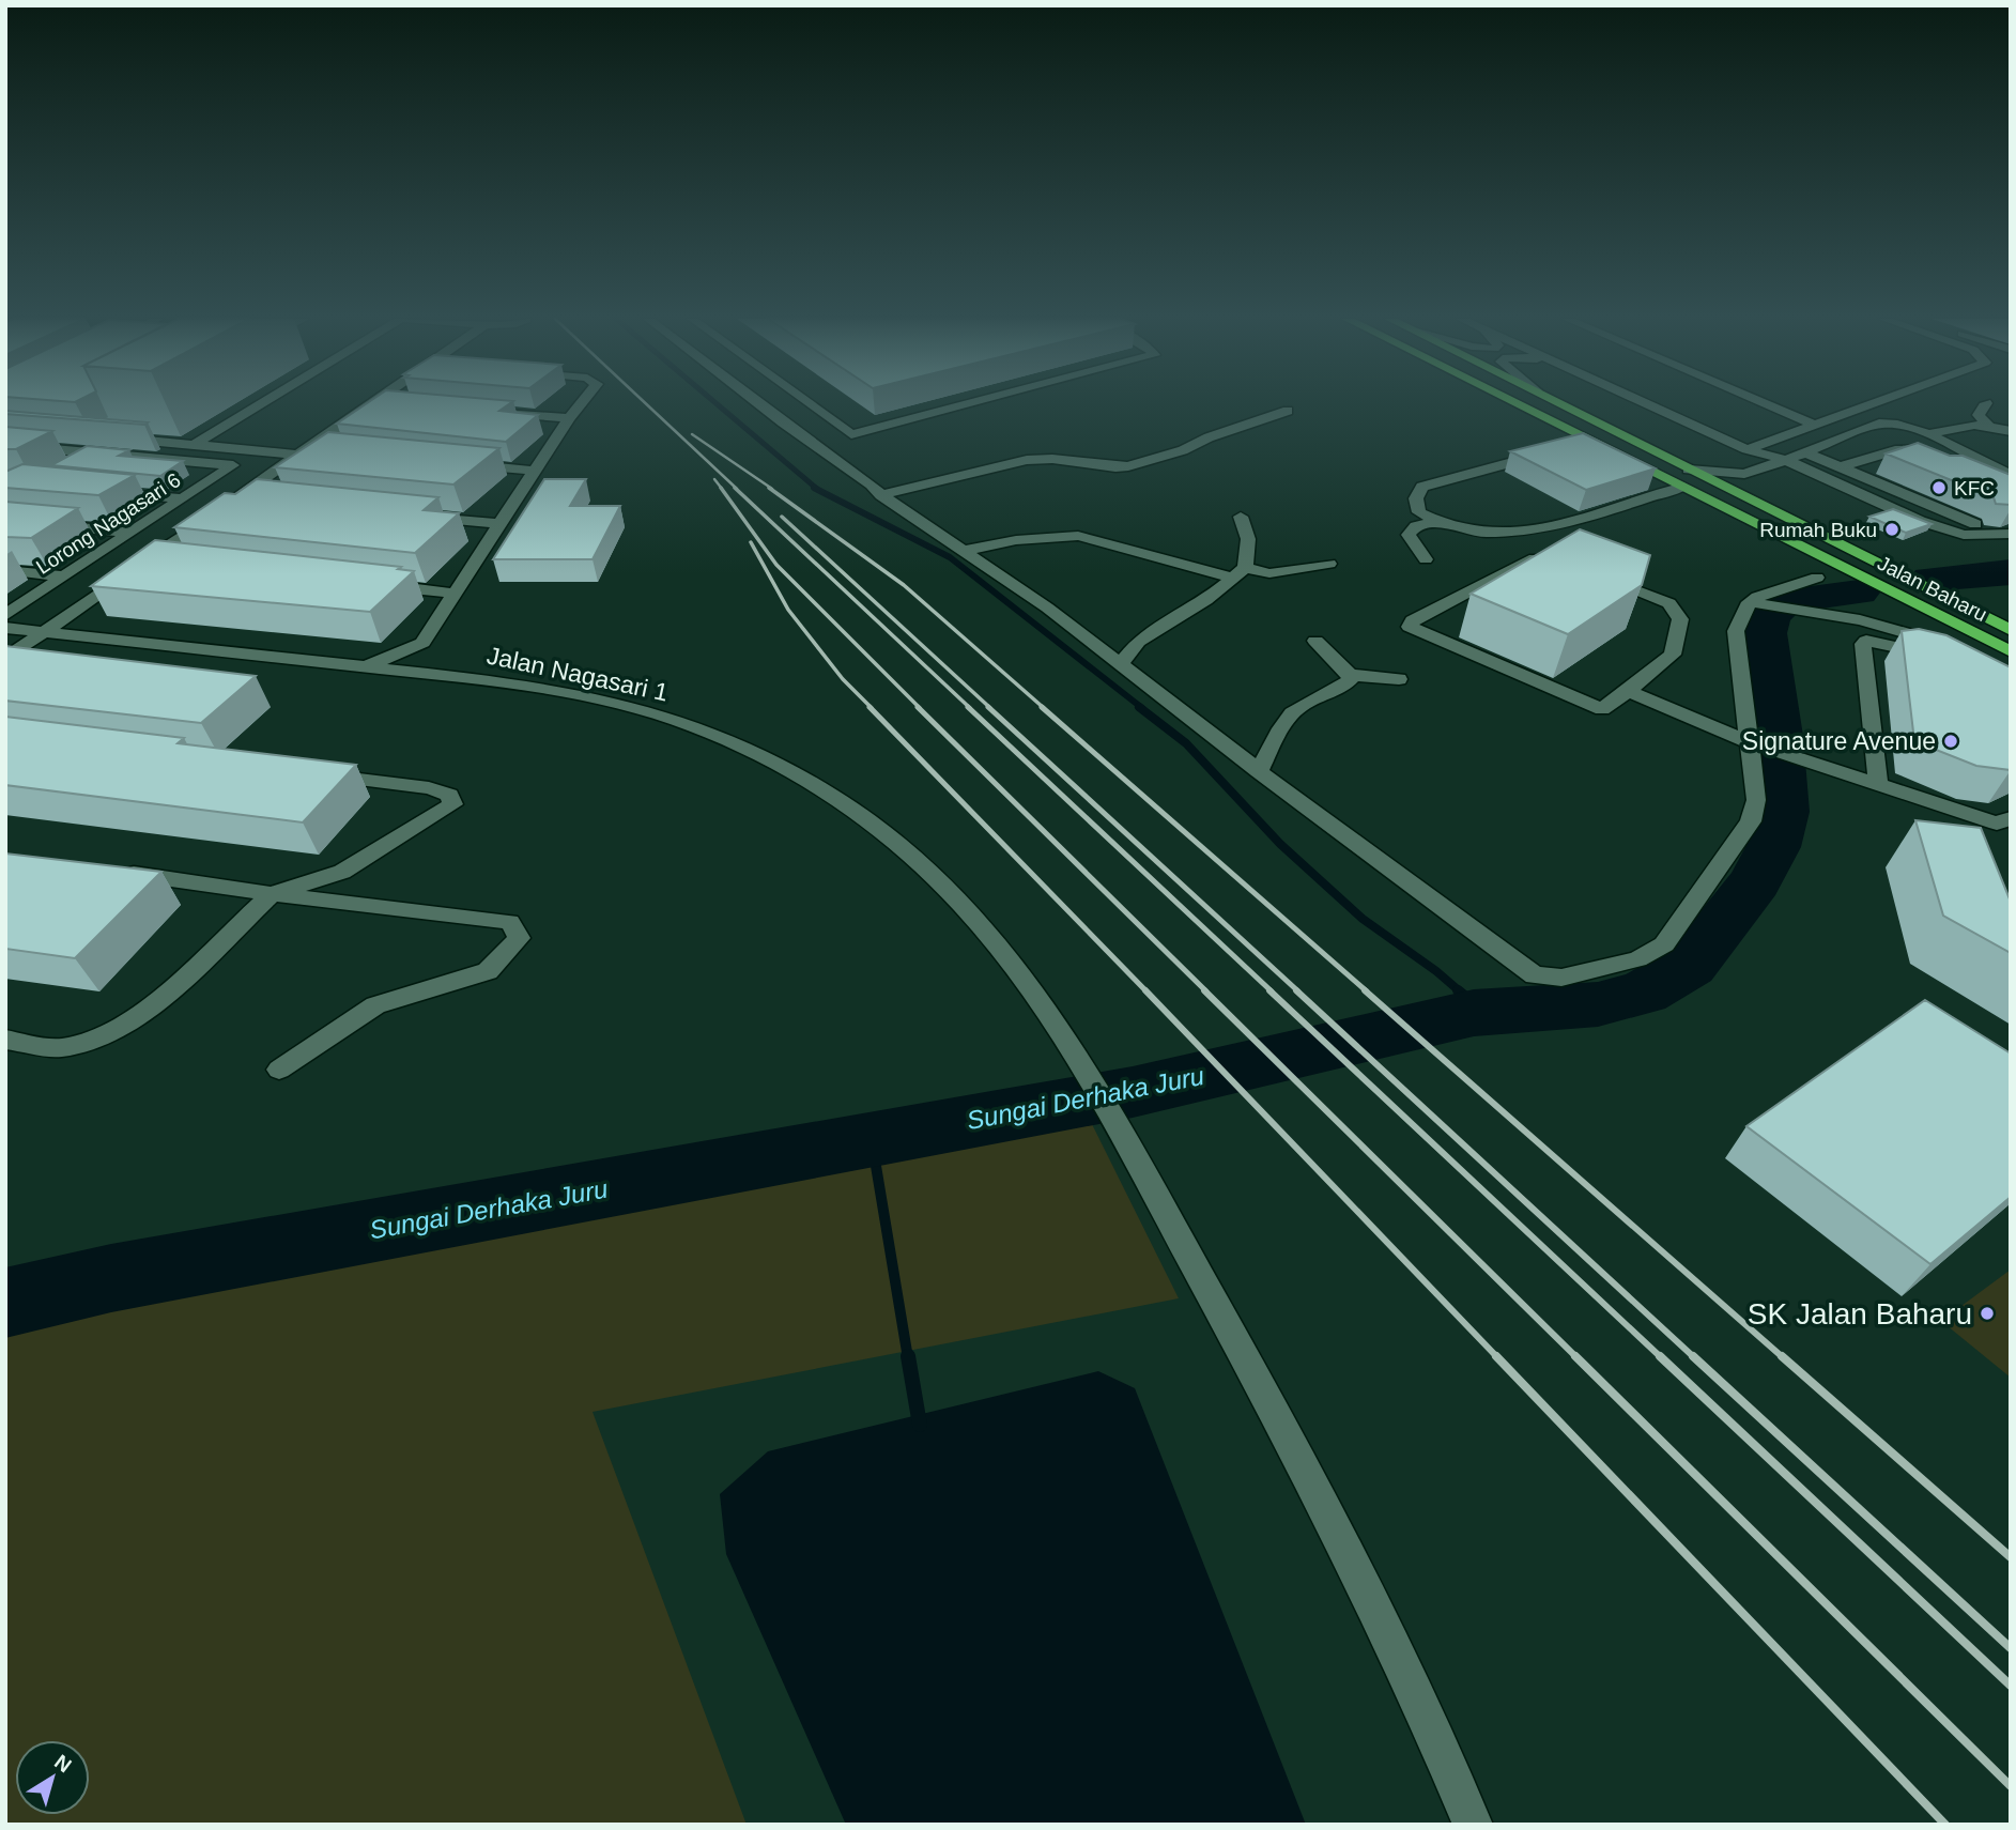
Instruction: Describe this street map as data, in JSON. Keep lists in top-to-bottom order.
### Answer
{
  "streets": {
    "highway": ["Jalan Baharu"],
    "street": ["Lorong Nagasari 6", "Jalan Nagasari 1"]
  },
  "water": ["Sungai Derhaka Juru"],
  "places": [
    "KFC",
    "Rumah Buku",
    "Signature Avenue",
    "SK Jalan Baharu"
  ],
  "north": "top right"
}
